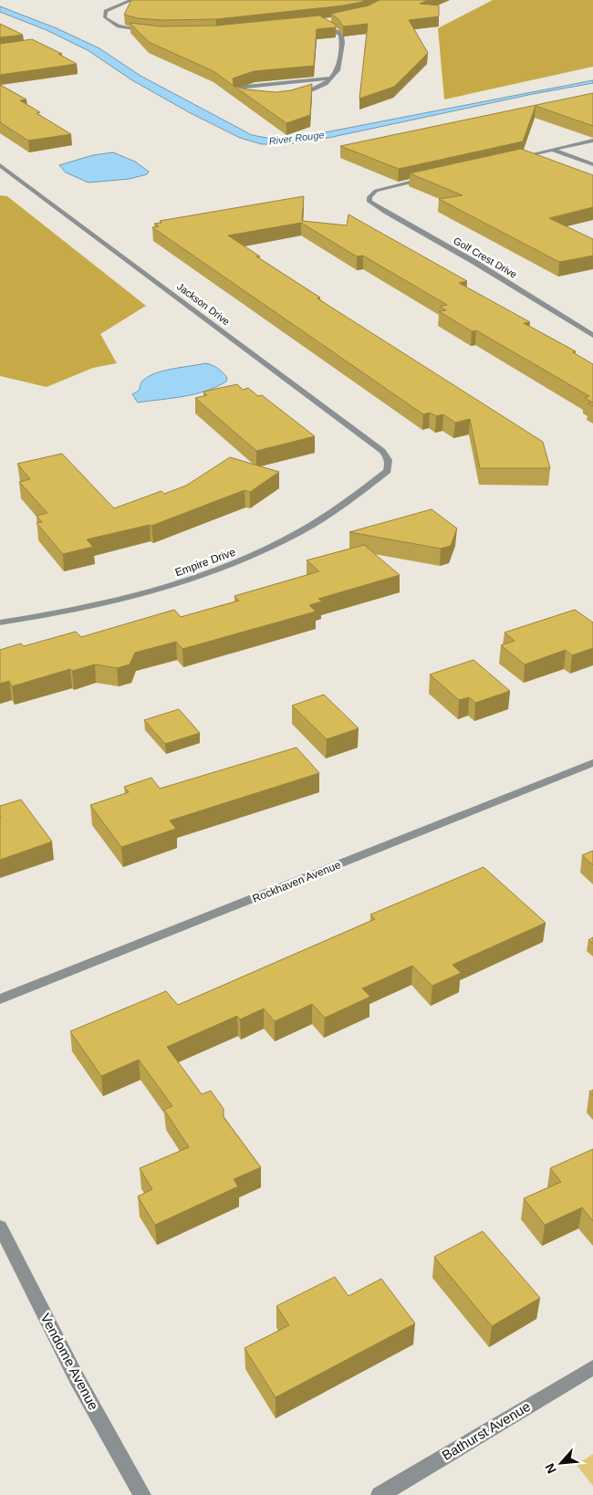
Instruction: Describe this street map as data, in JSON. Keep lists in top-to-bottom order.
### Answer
{
  "streets": {
    "street": [
      "Golf Crest Drive",
      "Jackson Drive",
      "Empire Drive",
      "Rockhaven Avenue",
      "Vendome Avenue",
      "Bathurst Avenue"
    ]
  },
  "crossings": [
    ["Jackson Drive", "Empire Drive"]
  ],
  "water": ["River Rouge"],
  "north": "bottom left"
}
